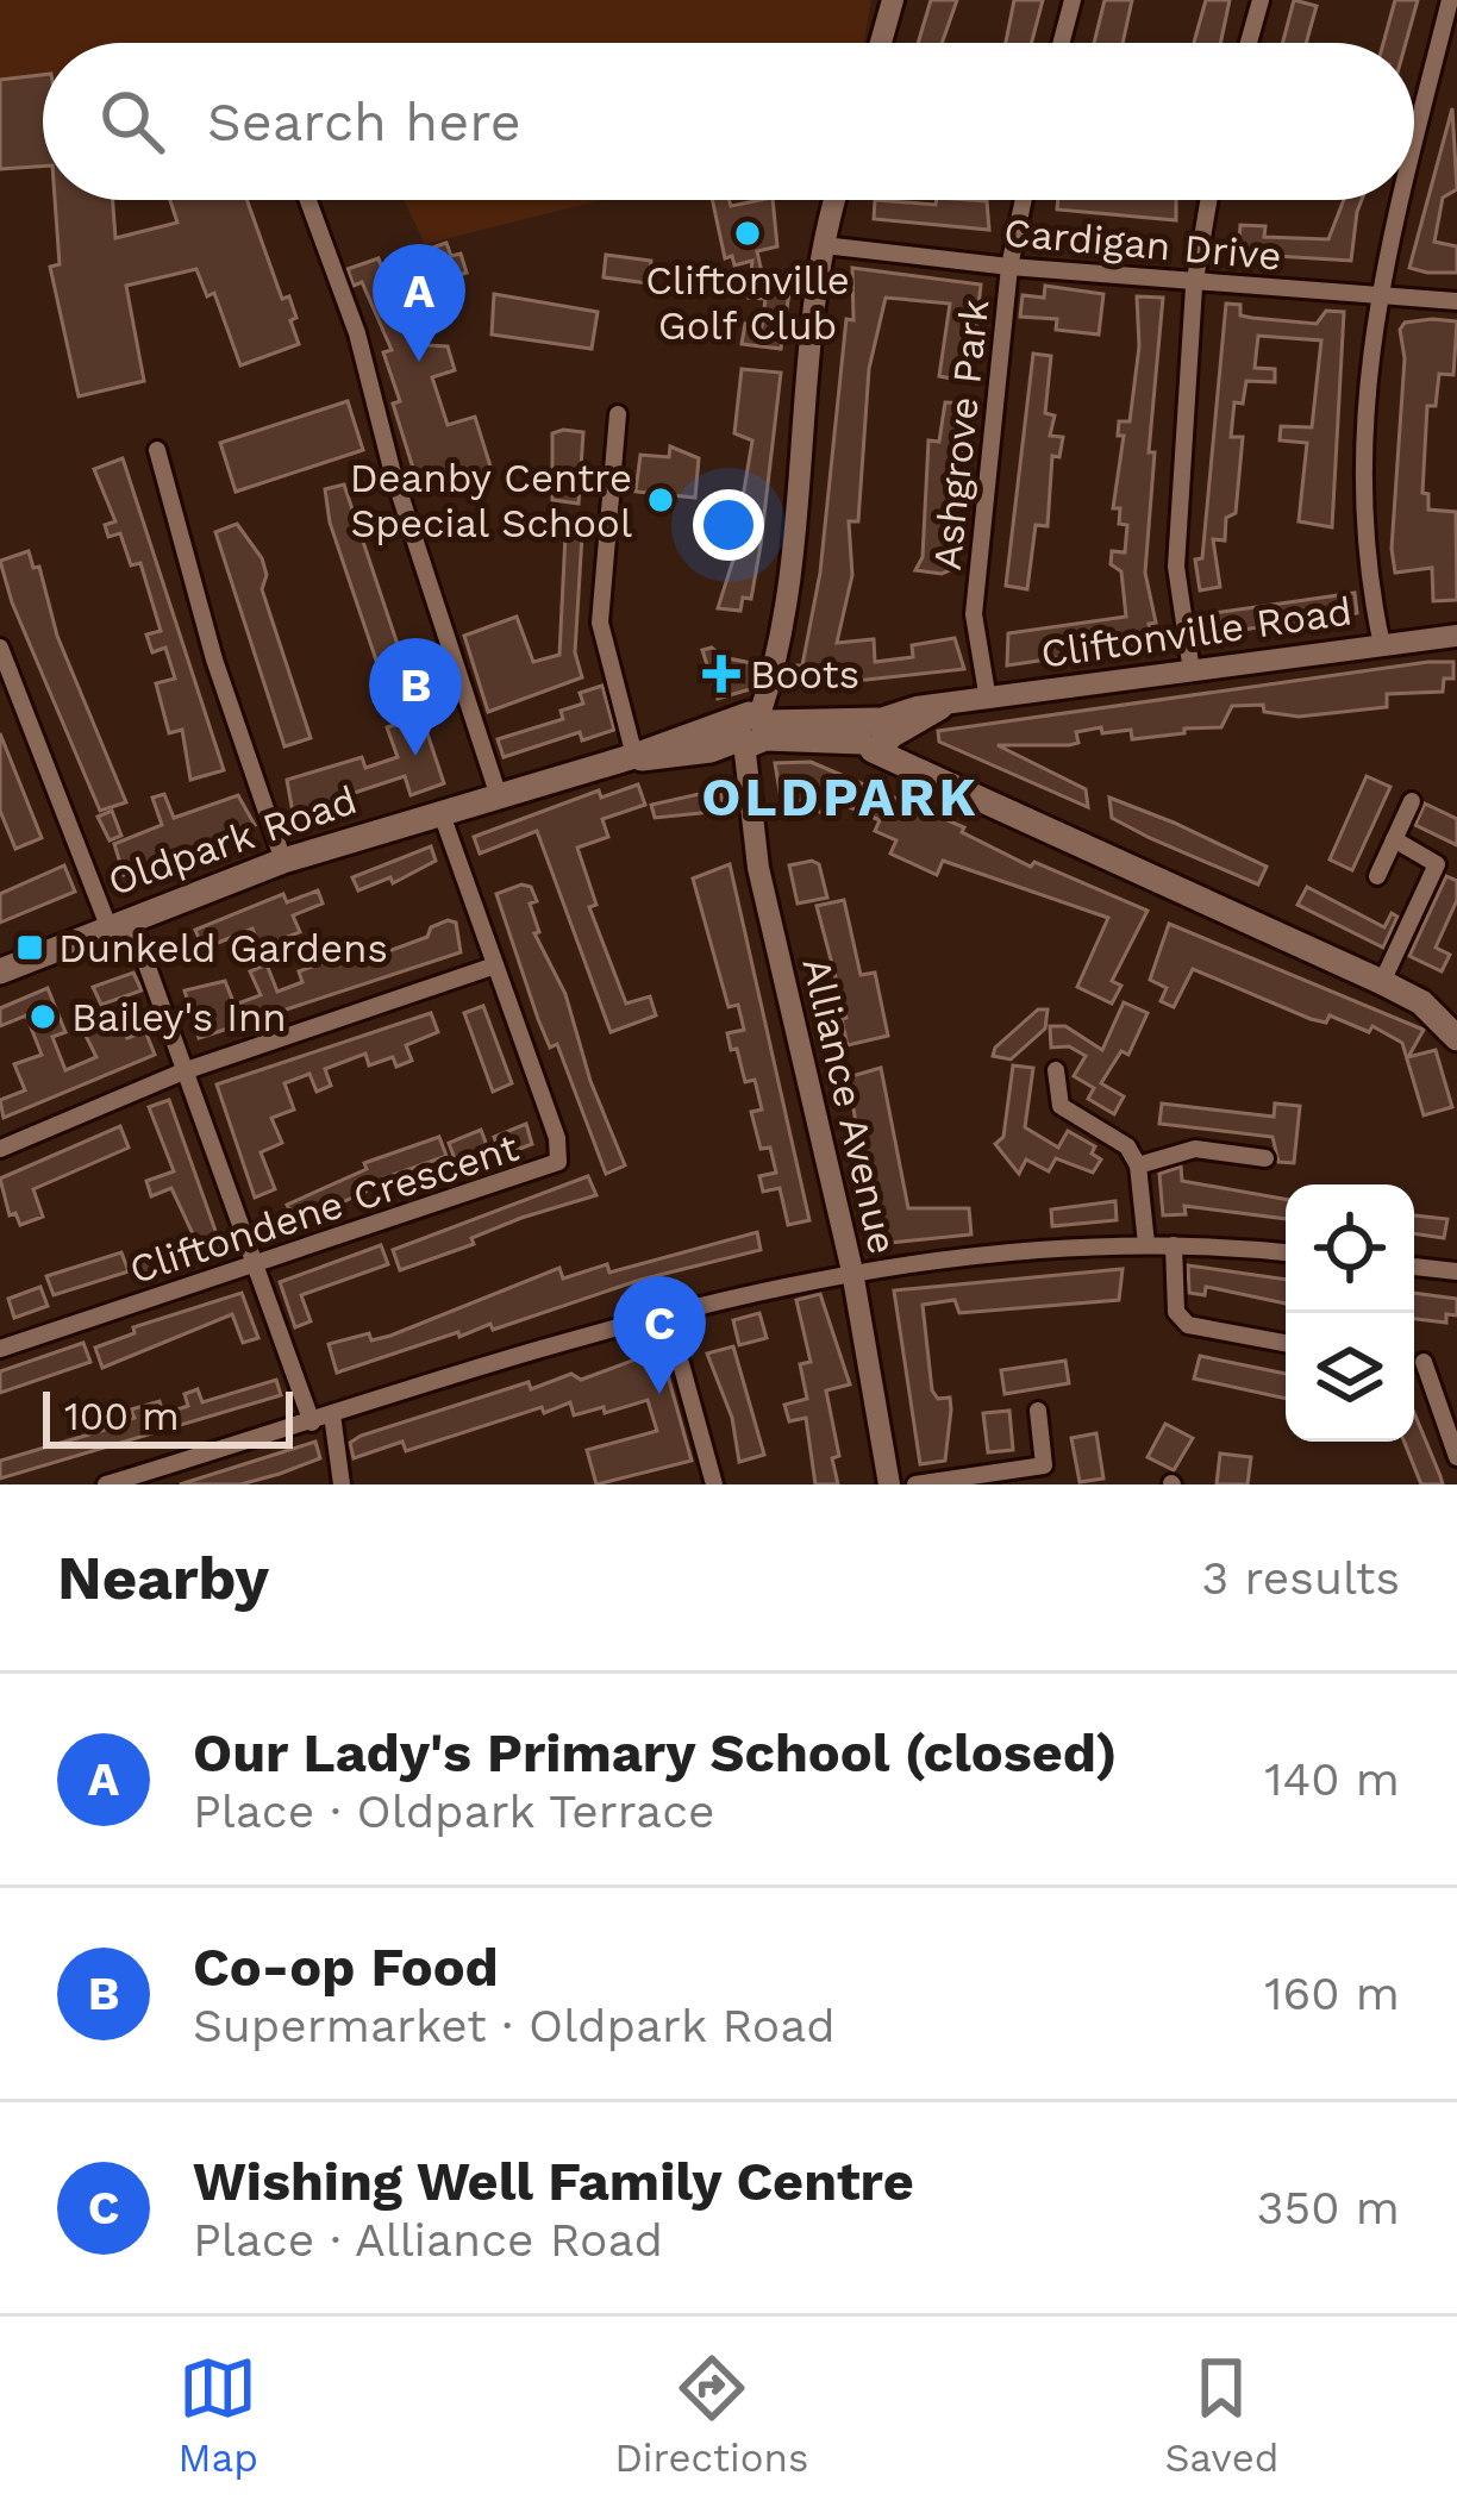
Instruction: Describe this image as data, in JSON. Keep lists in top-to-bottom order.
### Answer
{
  "streets": {
    "main road": ["Cliftonville Road", "Oldpark Road"],
    "street": [
      "Cardigan Drive",
      "Ashgrove Park",
      "Alliance Avenue",
      "Cliftondene Crescent"
    ]
  },
  "crossings": [
    ["Cardigan Drive", "Ashgrove Park"],
    ["Cardigan Drive", "Alliance Avenue"],
    ["Ashgrove Park", "Cliftonville Road"],
    ["Cliftonville Road", "Oldpark Road"],
    ["Cliftonville Road", "Alliance Avenue"],
    ["Oldpark Road", "Alliance Avenue"],
    ["Oldpark Road", "Cliftondene Crescent"]
  ],
  "districts": ["OLDPARK"],
  "places": {
    "other": ["Cliftonville Golf Club", "Deanby Centre Special School", "Bailey's Inn"],
    "health": ["Boots"],
    "transit": ["Dunkeld Gardens"]
  },
  "scale_bar": "100 m",
  "page": {
    "search": "Search here",
    "pins": ["A", "B", "C"],
    "scale": "100 m",
    "heading": ["Nearby", "3 results"],
    "list": [
      {
        "mark": "A",
        "name": "Our Lady's Primary School (closed)",
        "note": "Place · Oldpark Terrace",
        "value": "140 m"
      },
      {
        "mark": "B",
        "name": "Co-op Food",
        "note": "Supermarket · Oldpark Road",
        "value": "160 m"
      },
      {
        "mark": "C",
        "name": "Wishing Well Family Centre",
        "note": "Place · Alliance Road",
        "value": "350 m"
      }
    ],
    "nav": ["Map", "Directions", "Saved"]
  }
}
